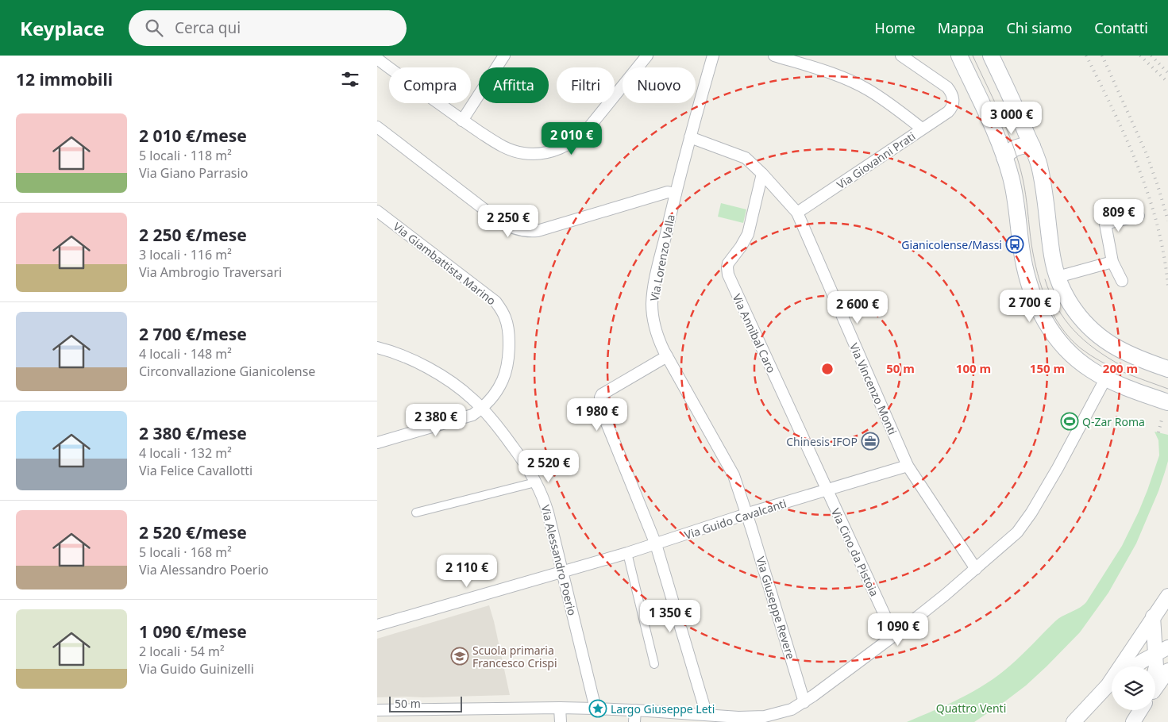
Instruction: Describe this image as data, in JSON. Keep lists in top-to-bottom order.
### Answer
{
  "streets": {
    "street": [
      "Via Giovanni Prati",
      "Via Lorenzo Valla",
      "Via Giambattista Marino",
      "Via Annibal Caro",
      "Via Vincenzo Monti",
      "Via Guido Cavalcanti",
      "Via Cino da Pistoia",
      "Via Alessandro Poerio",
      "Via Giuseppe Revere"
    ]
  },
  "crossings": [
    ["Via Giovanni Prati", "Via Vincenzo Monti"],
    ["Via Lorenzo Valla", "Via Vincenzo Monti"],
    ["Via Lorenzo Valla", "Via Guido Cavalcanti"],
    ["Via Lorenzo Valla", "Via Giuseppe Revere"],
    ["Via Giambattista Marino", "Via Alessandro Poerio"],
    ["Via Annibal Caro", "Via Vincenzo Monti"],
    ["Via Annibal Caro", "Via Guido Cavalcanti"],
    ["Via Annibal Caro", "Via Cino da Pistoia"],
    ["Via Vincenzo Monti", "Via Guido Cavalcanti"],
    ["Via Guido Cavalcanti", "Via Cino da Pistoia"],
    ["Via Guido Cavalcanti", "Via Alessandro Poerio"],
    ["Via Guido Cavalcanti", "Via Giuseppe Revere"]
  ],
  "parks": ["Quattro Venti"],
  "places": {
    "bus stop": ["Gianicolense/Massi"],
    "sports": ["Q-Zar Roma"],
    "office": ["Chinesis IFOP"],
    "school or university": ["Scuola primaria Francesco Crispi"],
    "place": ["Largo Giuseppe Leti"]
  },
  "scale_bar": "50 m",
  "page": {
    "header": "Keyplace",
    "search": "Cerca qui",
    "nav": [
      "Home",
      "Mappa",
      "Chi siamo",
      "Contatti"
    ],
    "heading": "12 immobili",
    "chip": [
      "Compra",
      "Affitta",
      "Filtri",
      "Nuovo"
    ],
    "price": [
      "3 000 €",
      "2 010 €",
      "809 €",
      "2 250 €",
      "2 700 €",
      "2 600 €",
      "1 980 €",
      "2 380 €",
      "2 520 €",
      "2 110 €",
      "1 350 €",
      "1 090 €"
    ],
    "list": [
      {
        "name": "2 010 €/mese",
        "note": "5 locali · 118 m² · Via Giano Parrasio"
      },
      {
        "name": "2 250 €/mese",
        "note": "3 locali · 116 m² · Via Ambrogio Traversari"
      },
      {
        "name": "2 700 €/mese",
        "note": "4 locali · 148 m² · Circonvallazione Gianicolense"
      },
      {
        "name": "2 380 €/mese",
        "note": "4 locali · 132 m² · Via Felice Cavallotti"
      },
      {
        "name": "2 520 €/mese",
        "note": "5 locali · 168 m² · Via Alessandro Poerio"
      },
      {
        "name": "1 090 €/mese",
        "note": "2 locali · 54 m² · Via Guido Guinizelli"
      }
    ],
    "scale": "50 m"
  },
  "rings": [
    "50 m",
    "100 m",
    "150 m",
    "200 m"
  ]
}
